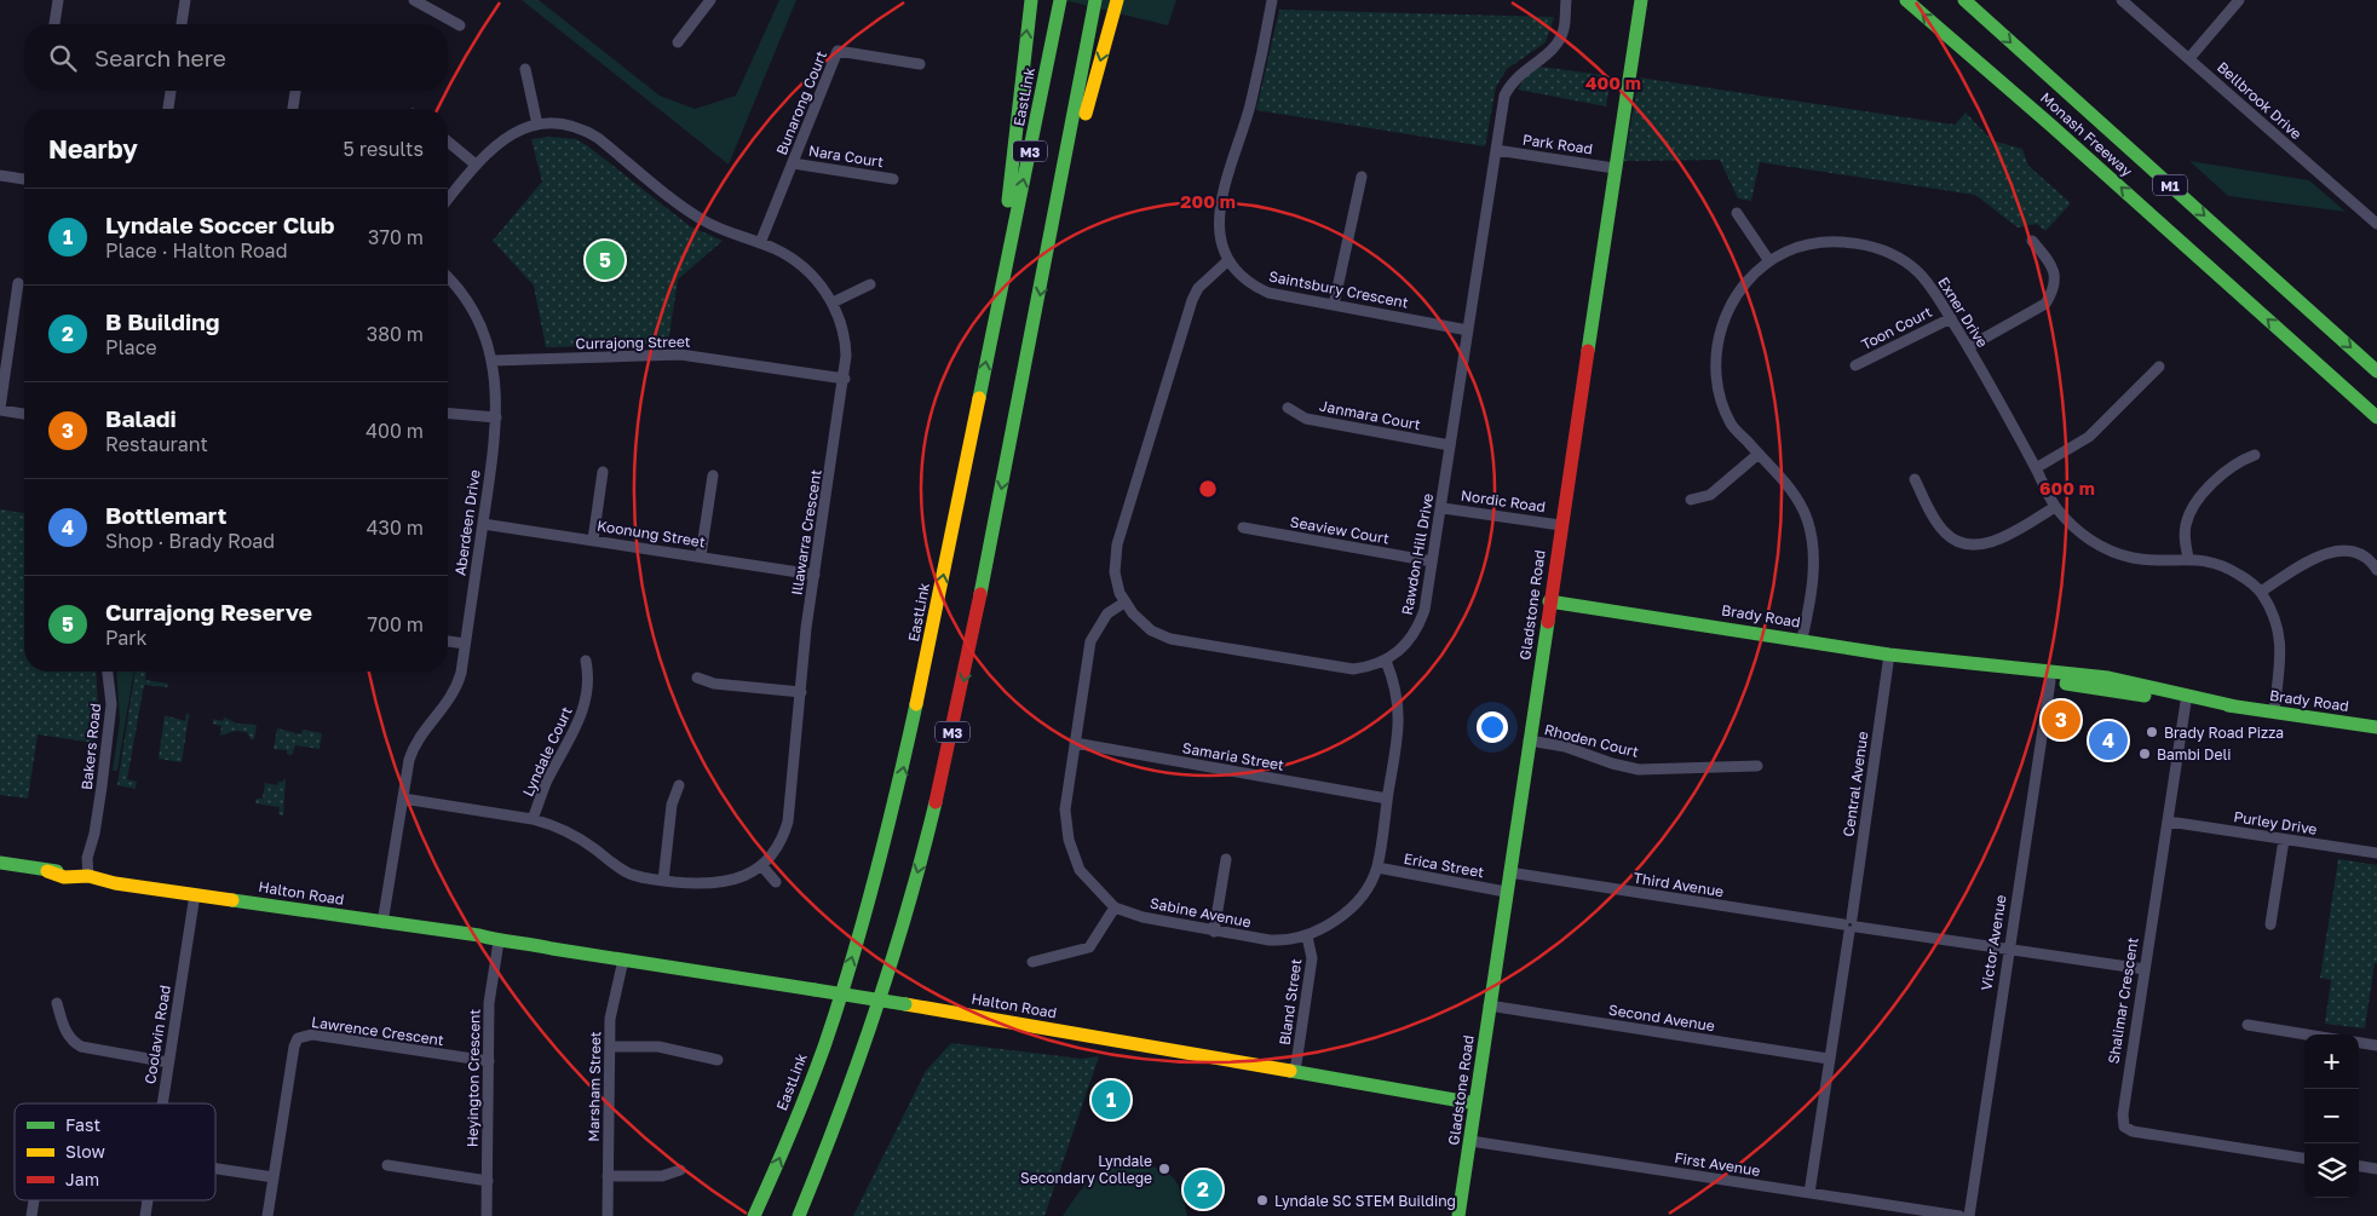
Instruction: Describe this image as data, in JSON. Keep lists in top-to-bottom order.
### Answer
{
  "streets": {
    "main road": [
      "EastLink",
      "Monash Freeway",
      "M3",
      "M1",
      "Gladstone Road",
      "Brady Road",
      "Halton Road"
    ],
    "street": [
      "Bellbrook Drive",
      "Bunarong Court",
      "Park Road",
      "Nara Court",
      "Saintsbury Crescent",
      "Exner Drive",
      "Toon Court",
      "Currajong Street",
      "Janmara Court",
      "Nordic Road",
      "Aberdeen Drive",
      "Seaview Court",
      "Illawarra Crescent",
      "Koonung Street",
      "Rawdon Hill Drive",
      "Rhoden Court",
      "Bakers Road",
      "Lyndale Court",
      "Samaria Street",
      "Central Avenue",
      "Purley Drive",
      "Erica Street",
      "Third Avenue",
      "Sabine Avenue",
      "Victor Avenue",
      "Shalimar Crescent",
      "Bland Street",
      "Second Avenue",
      "Lawrence Crescent",
      "Coolavin Road",
      "Heyington Crescent",
      "Marsham Street",
      "First Avenue"
    ]
  },
  "crossings": [
    ["Bunarong Court", "Nara Court"],
    ["Bunarong Court", "Illawarra Crescent"],
    ["Park Road", "Rawdon Hill Drive"],
    ["Park Road", "Gladstone Road"],
    ["Saintsbury Crescent", "Rawdon Hill Drive"],
    ["Exner Drive", "Toon Court"],
    ["Exner Drive", "Brady Road"],
    ["Currajong Street", "Aberdeen Drive"],
    ["Currajong Street", "Illawarra Crescent"],
    ["Janmara Court", "Rawdon Hill Drive"],
    ["Nordic Road", "Rawdon Hill Drive"],
    ["Nordic Road", "Gladstone Road"],
    ["Aberdeen Drive", "Illawarra Crescent"],
    ["Aberdeen Drive", "Koonung Street"],
    ["Aberdeen Drive", "Halton Road"],
    ["Seaview Court", "Rawdon Hill Drive"],
    ["Illawarra Crescent", "Koonung Street"],
    ["Illawarra Crescent", "Lyndale Court"],
    ["Rawdon Hill Drive", "Sabine Avenue"],
    ["Gladstone Road", "Brady Road"],
    ["Gladstone Road", "Rhoden Court"],
    ["Gladstone Road", "Erica Street"],
    ["Gladstone Road", "Third Avenue"],
    ["Gladstone Road", "Halton Road"],
    ["Gladstone Road", "Second Avenue"],
    ["Gladstone Road", "First Avenue"],
    ["Brady Road", "Central Avenue"],
    ["Brady Road", "Victor Avenue"],
    ["Brady Road", "Shalimar Crescent"],
    ["Bakers Road", "Halton Road"],
    ["Samaria Street", "Sabine Avenue"],
    ["Central Avenue", "Third Avenue"],
    ["Central Avenue", "Second Avenue"],
    ["Central Avenue", "First Avenue"],
    ["Purley Drive", "Shalimar Crescent"],
    ["Erica Street", "Sabine Avenue"],
    ["Third Avenue", "Victor Avenue"],
    ["Third Avenue", "Shalimar Crescent"],
    ["Halton Road", "Bland Street"],
    ["Halton Road", "Coolavin Road"],
    ["Halton Road", "Heyington Crescent"],
    ["Halton Road", "Marsham Street"],
    ["Sabine Avenue", "Bland Street"],
    ["Lawrence Crescent", "Heyington Crescent"]
  ],
  "places": [
    "Brady Road Pizza",
    "Bambi Deli",
    "Lyndale Secondary College",
    "Lyndale SC STEM Building"
  ],
  "legend": ["Fast", "Slow", "Jam"],
  "page": {
    "search": "Search here",
    "heading": ["Nearby", "5 results"],
    "list": [
      {
        "mark": "1",
        "name": "Lyndale Soccer Club",
        "note": "Place · Halton Road",
        "value": "370 m"
      },
      {
        "mark": "2",
        "name": "B Building",
        "note": "Place",
        "value": "380 m"
      },
      {
        "mark": "3",
        "name": "Baladi",
        "note": "Restaurant",
        "value": "400 m"
      },
      {
        "mark": "4",
        "name": "Bottlemart",
        "note": "Shop · Brady Road",
        "value": "430 m"
      },
      {
        "mark": "5",
        "name": "Currajong Reserve",
        "note": "Park",
        "value": "700 m"
      }
    ],
    "pins": [
      "5",
      "3",
      "4",
      "1",
      "2"
    ],
    "map_buttons": ["+", "−"]
  },
  "rings": ["400 m", "200 m", "600 m"]
}
